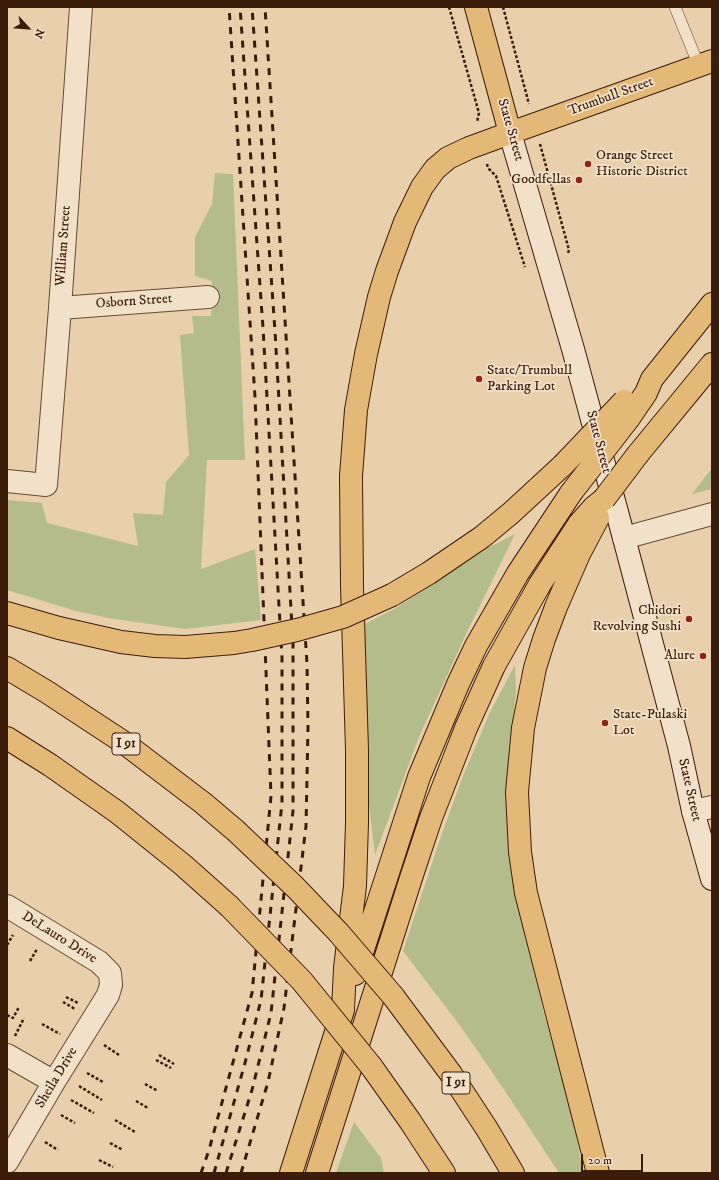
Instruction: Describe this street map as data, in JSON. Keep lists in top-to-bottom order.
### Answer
{
  "streets": {
    "main road": ["Trumbull Street", "State Street", "I 91"],
    "street": [
      "William Street",
      "Osborn Street",
      "DeLauro Drive",
      "Sheila Drive"
    ]
  },
  "crossings": [
    ["Trumbull Street", "State Street"],
    ["William Street", "Osborn Street"],
    ["DeLauro Drive", "Sheila Drive"]
  ],
  "places": [
    "Orange Street Historic District",
    "Goodfellas",
    "State/Trumbull Parking Lot",
    "Chidori Revolving Sushi",
    "Alure",
    "State-Pulaski Lot"
  ],
  "scale_bar": "20 m",
  "north": "bottom right"
}
